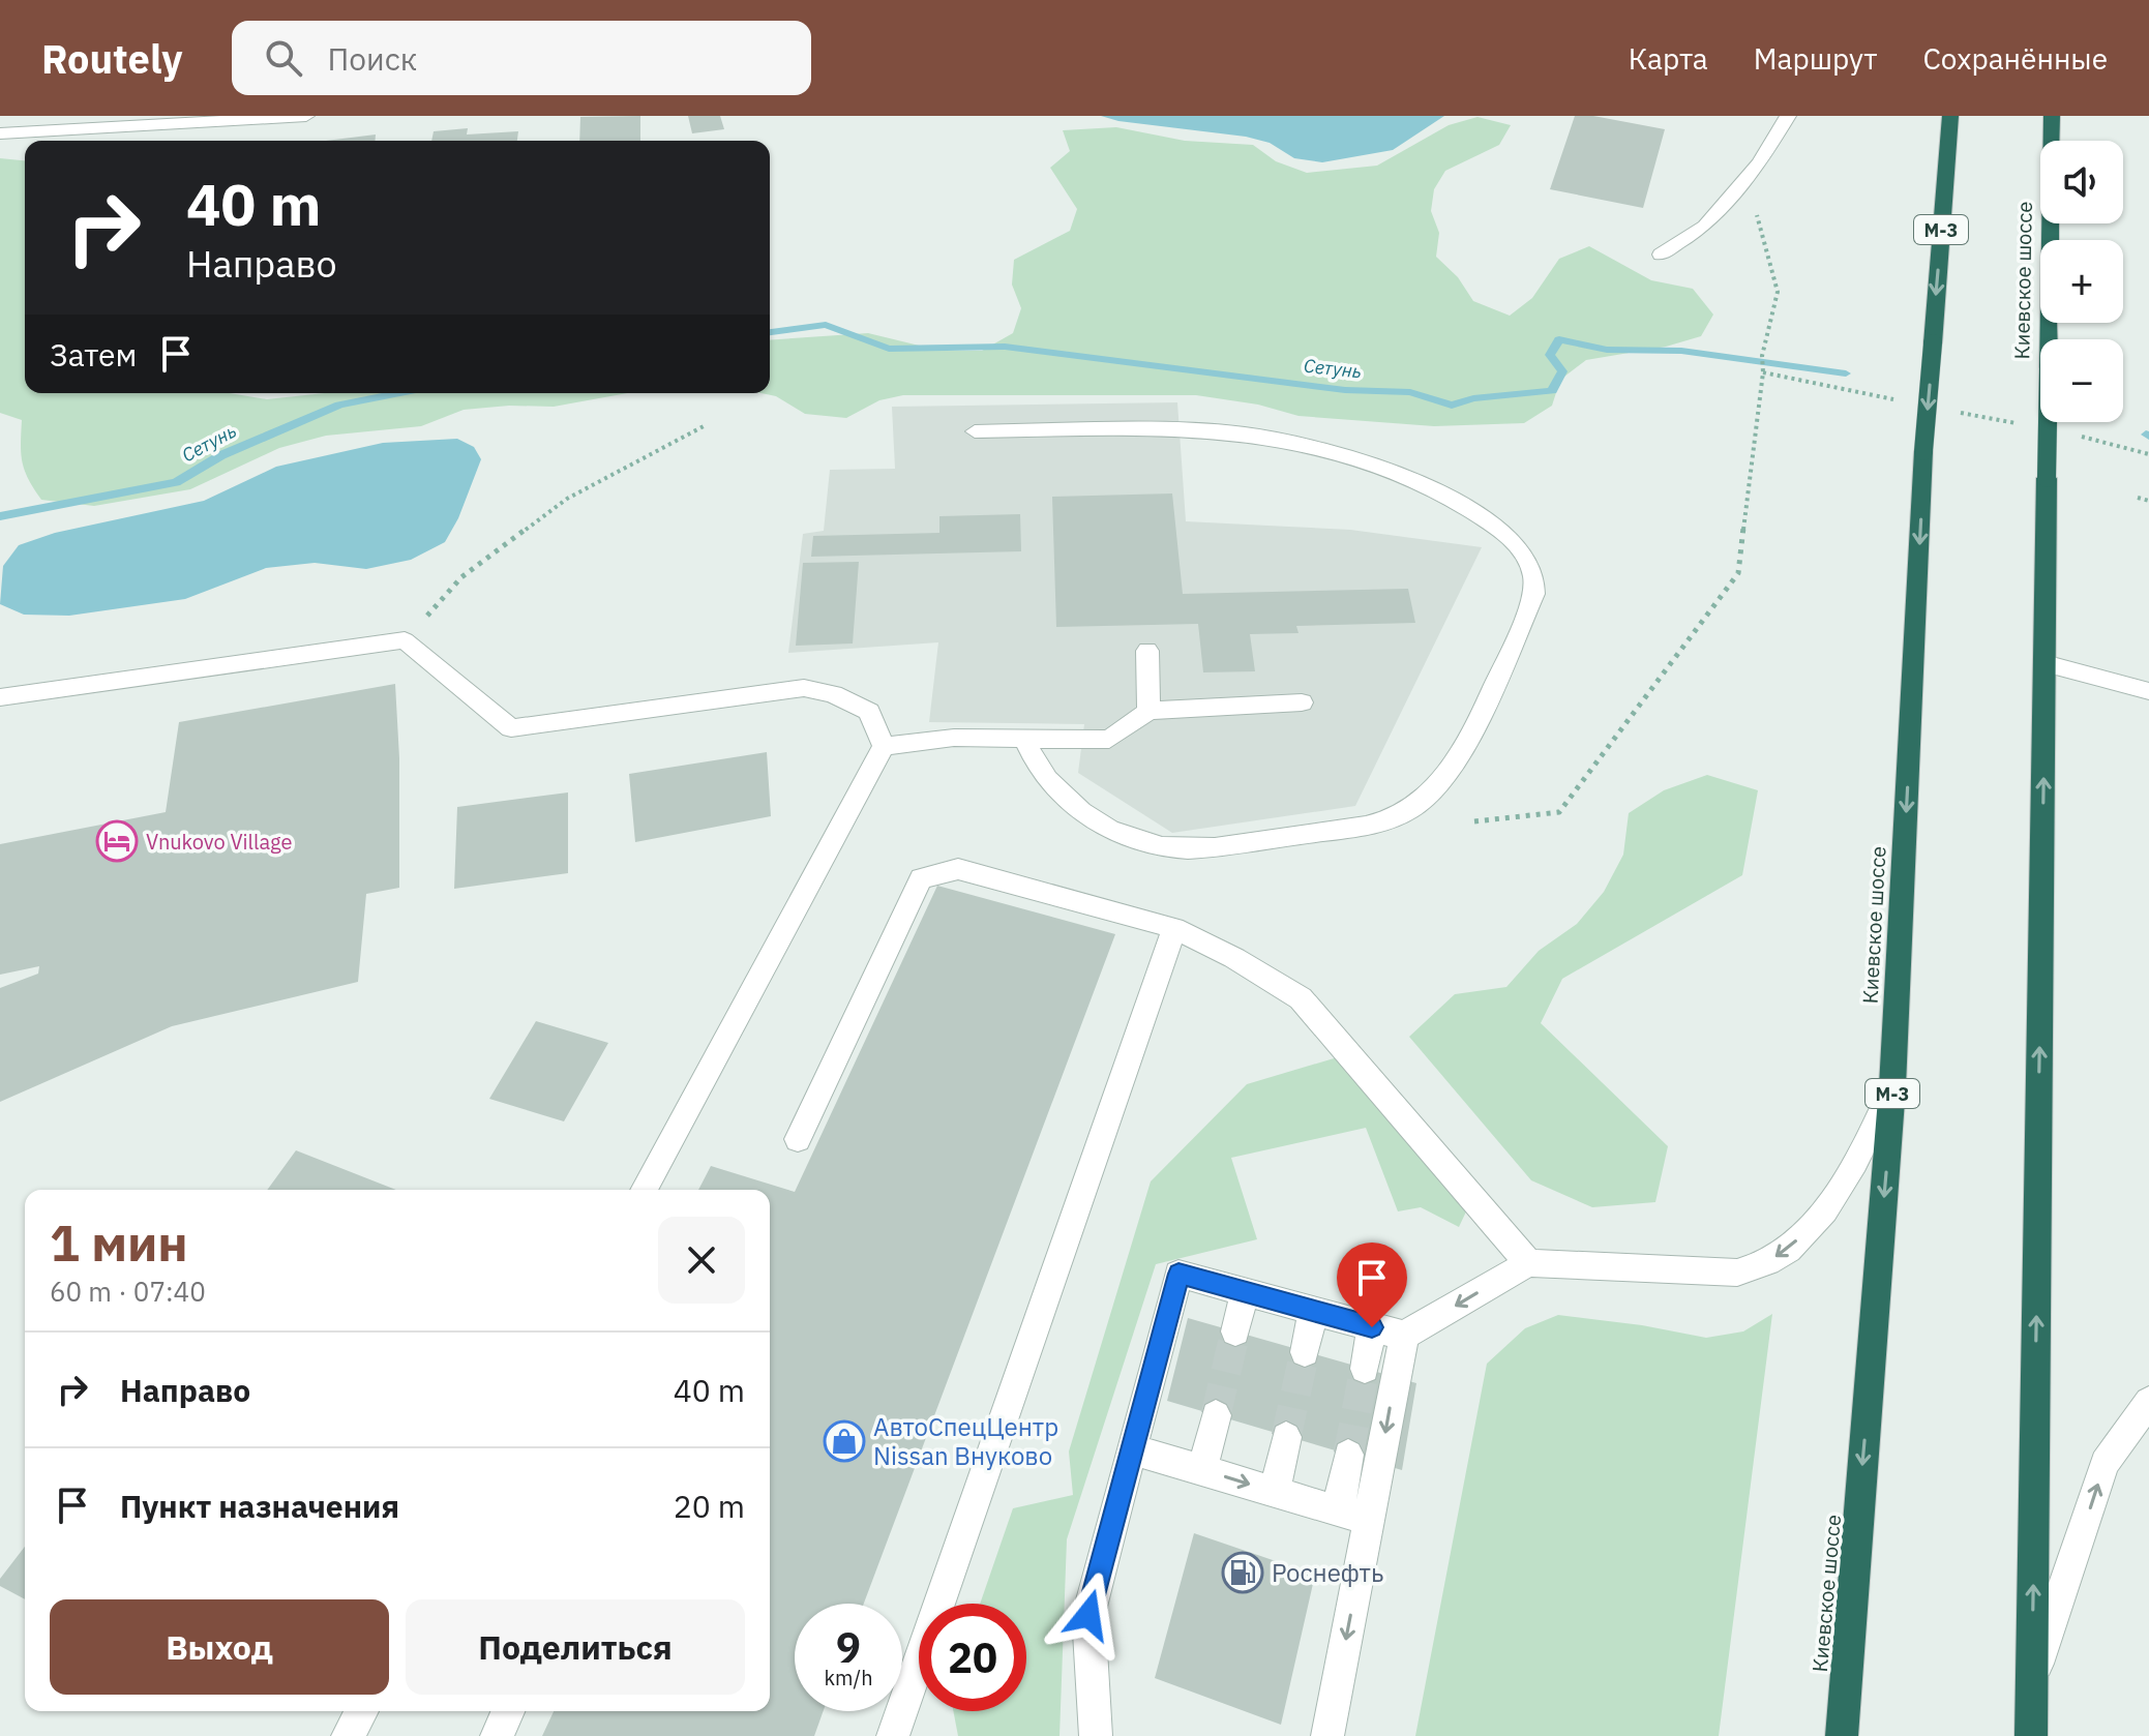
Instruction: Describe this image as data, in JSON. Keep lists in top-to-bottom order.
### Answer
{
  "streets": {
    "highway": ["М-3", "Киевское шоссе"]
  },
  "water": ["Сетунь"],
  "places": {
    "hotel": ["Vnukovo Village"],
    "shop": ["АвтоСпецЦентр Nissan Внуково"],
    "fuel station": ["Роснефть"]
  },
  "page": {
    "header": "Routely",
    "search": "Поиск",
    "nav": ["Карта", "Маршрут", "Сохранённые"],
    "map_buttons": ["+", "−"],
    "turn": ["40 m", "Направо"],
    "then": "Затем",
    "heading": ["1 мин", "60 m · 07:40"],
    "list": [
      {
        "name": "Направо",
        "value": "40 m"
      },
      {
        "name": "Пункт назначения",
        "value": "20 m"
      }
    ],
    "buttons": ["Выход", "Поделиться"],
    "speed": "9 km/h",
    "limit": "20"
  }
}
